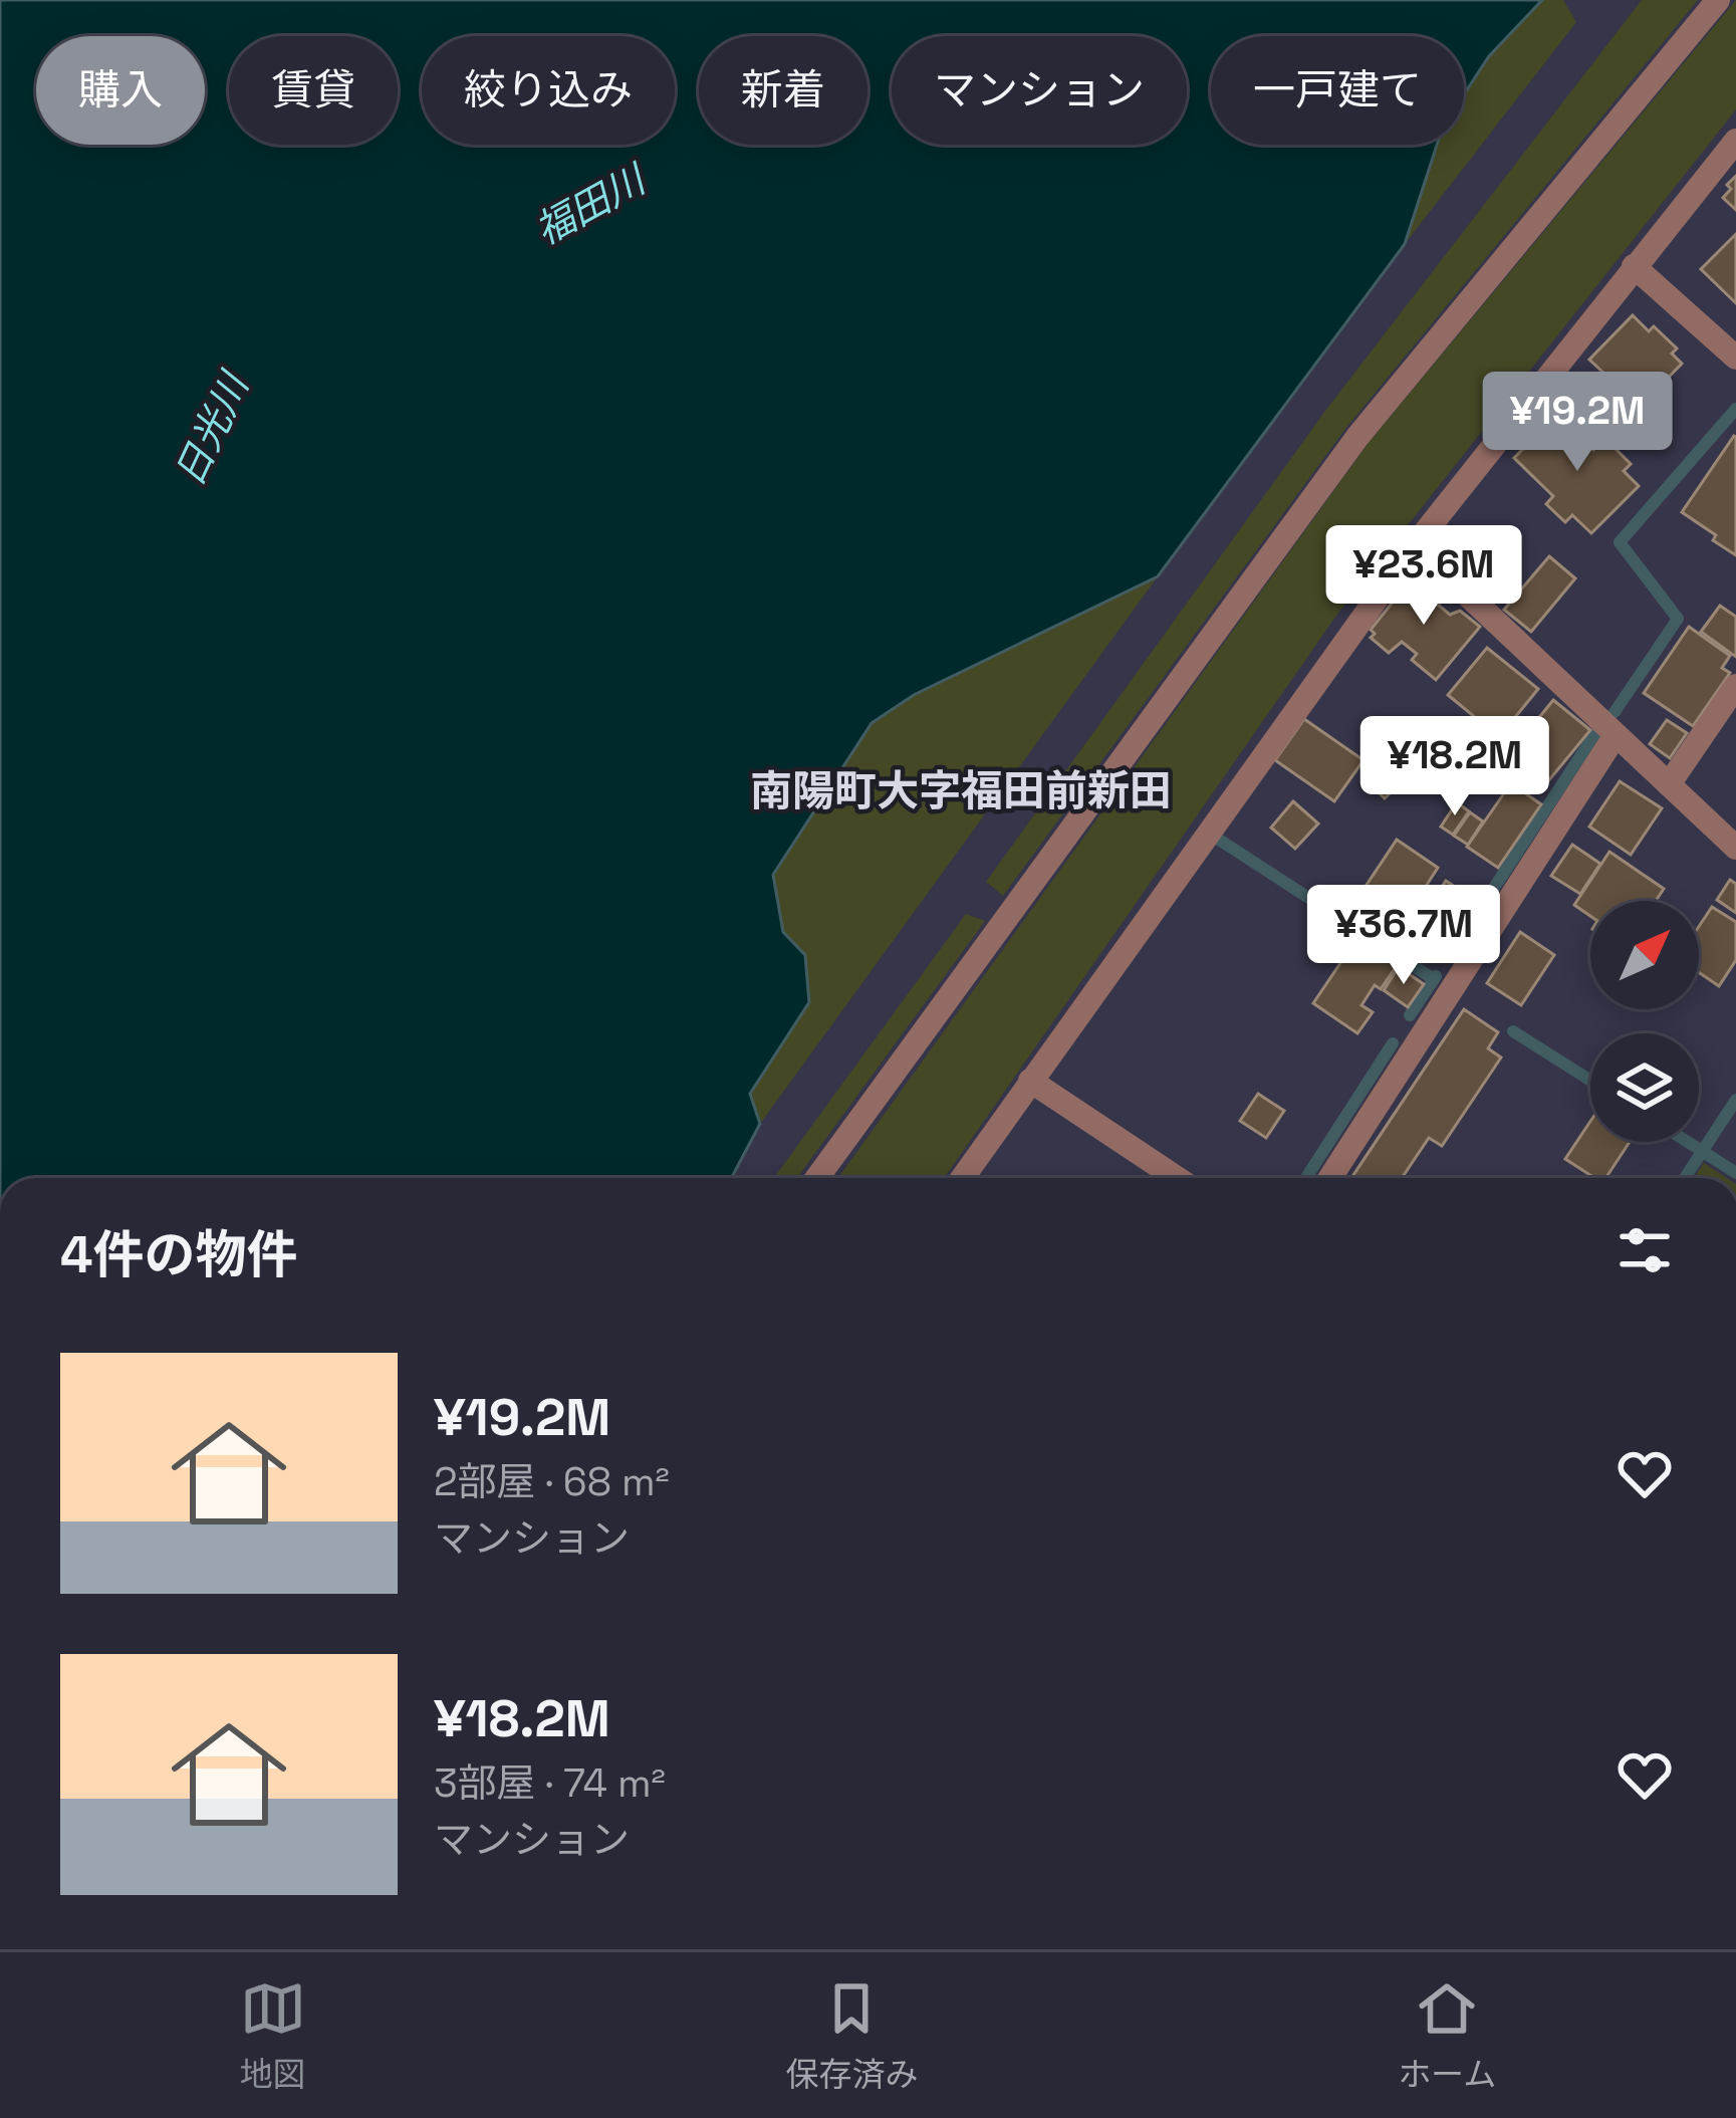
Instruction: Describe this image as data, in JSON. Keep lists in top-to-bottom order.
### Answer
{
  "districts": ["南陽町大字福田前新田"],
  "water": ["福田川", "日光川"],
  "north": "top right",
  "page": {
    "chip": [
      "購入",
      "賃貸",
      "絞り込み",
      "新着",
      "マンション",
      "一戸建て"
    ],
    "price": [
      "¥19.2M",
      "¥23.6M",
      "¥18.2M",
      "¥36.7M"
    ],
    "heading": "4件の物件",
    "list": [
      {
        "name": "¥19.2M",
        "note": "2部屋 · 68 m² · マンション"
      },
      {
        "name": "¥18.2M",
        "note": "3部屋 · 74 m² · マンション"
      }
    ],
    "tabs": ["地図", "保存済み", "ホーム"]
  }
}
